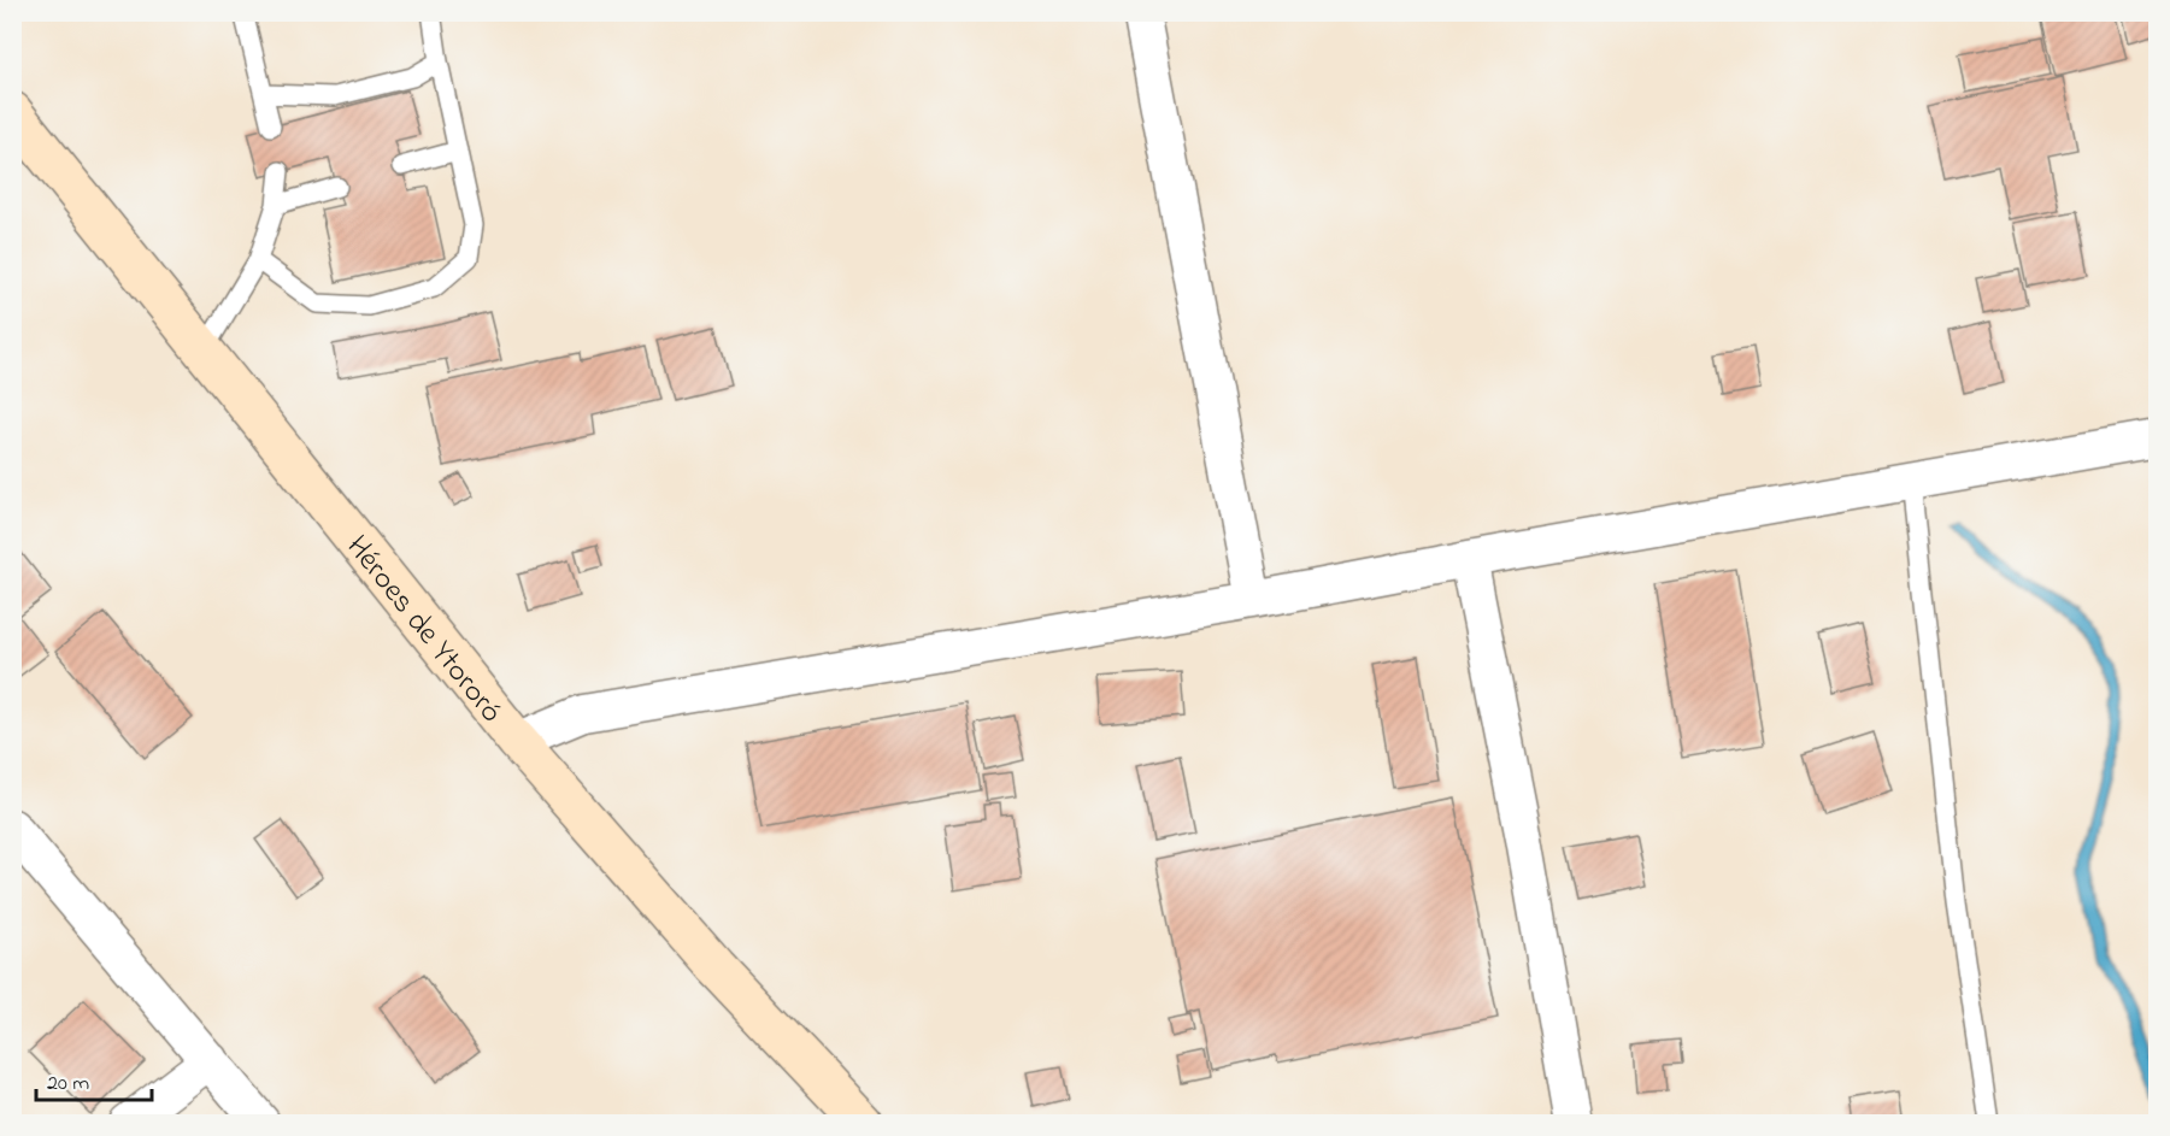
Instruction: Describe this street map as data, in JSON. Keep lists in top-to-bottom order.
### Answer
{
  "streets": {
    "main road": ["Héroes de Ytororó"]
  },
  "scale_bar": "20 m"
}
